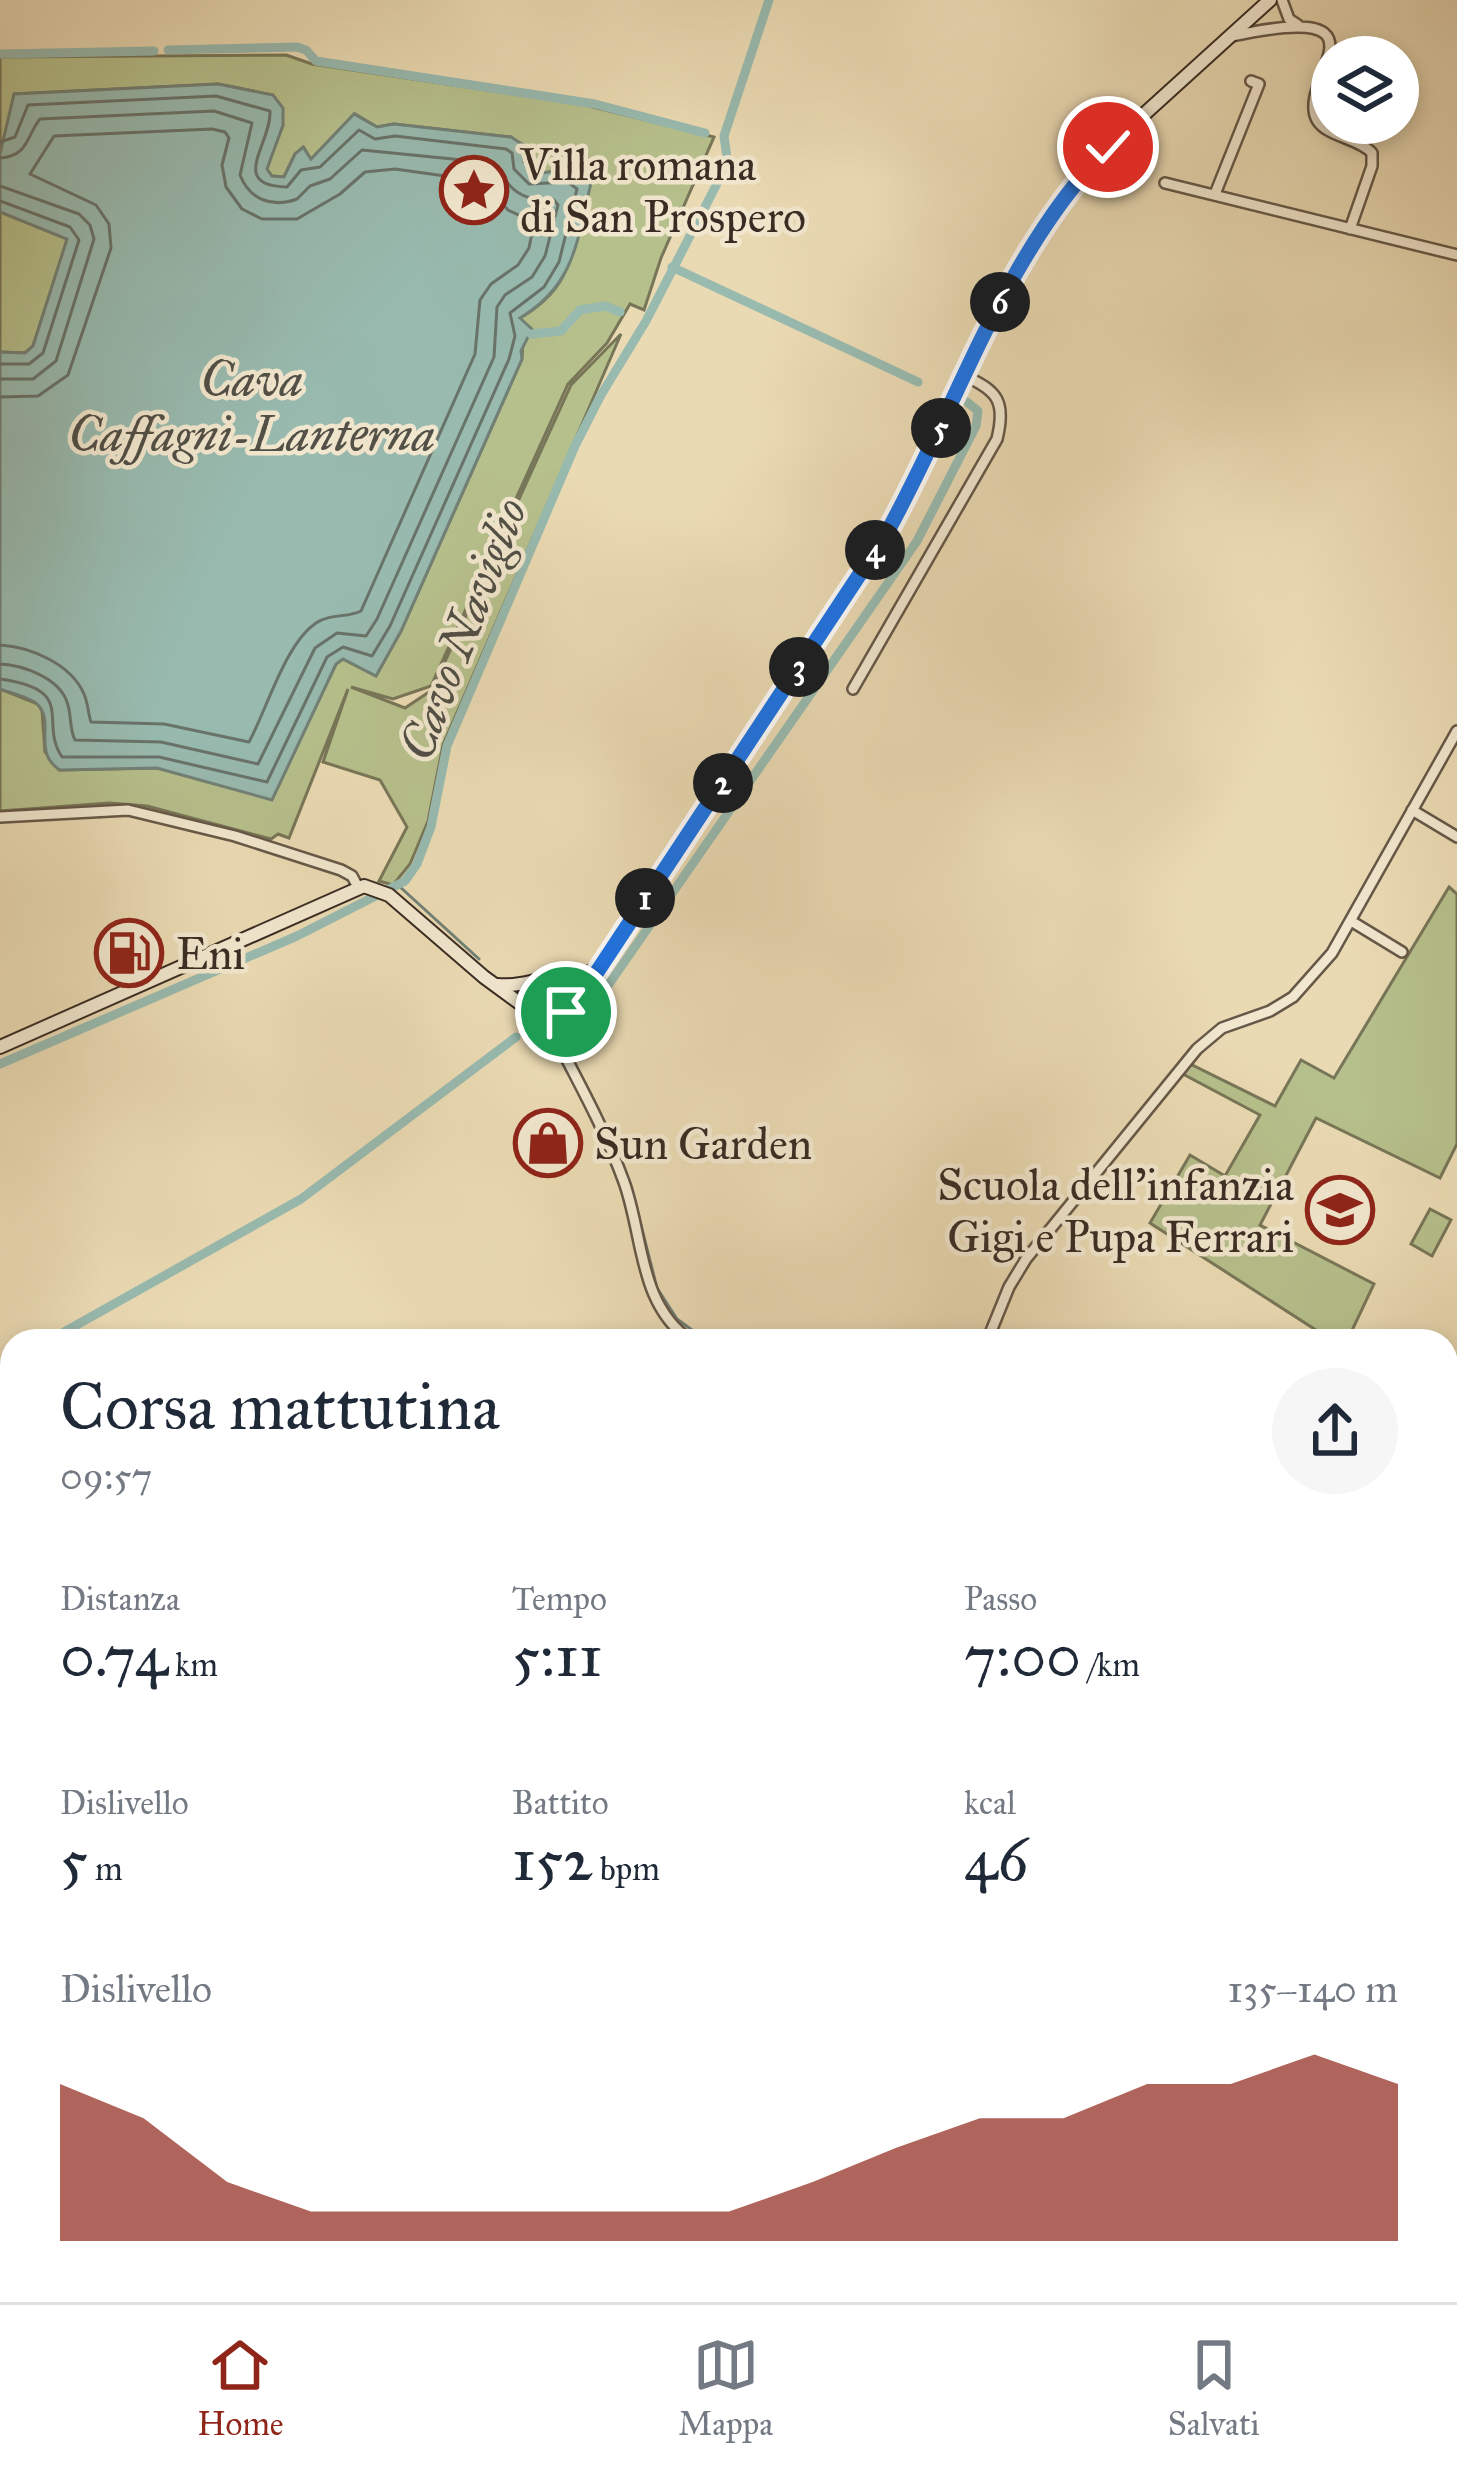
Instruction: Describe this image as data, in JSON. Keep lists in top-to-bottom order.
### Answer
{
  "water": ["Cava Caffagni-Lanterna", "Cavo Naviglio"],
  "places": {
    "place": ["Villa romana di San Prospero"],
    "fuel station": ["Eni"],
    "shop": ["Sun Garden"],
    "school or university": ["Scuola dell'infanzia Gigi e Pupa Ferrari"]
  },
  "page": {
    "pins": [
      "6",
      "5",
      "4",
      "3",
      "2",
      "1"
    ],
    "heading": ["Corsa mattutina", "09:57"],
    "stats": [
      ["Distanza", "0.74 km"],
      ["Tempo", "5:11"],
      ["Passo", "7:00 /km"],
      ["Dislivello", "5 m"],
      ["Battito", "152 bpm"],
      ["kcal", "46"]
    ],
    "chart": ["Dislivello", "135–140 m"],
    "tabs": ["Home", "Mappa", "Salvati"]
  }
}
